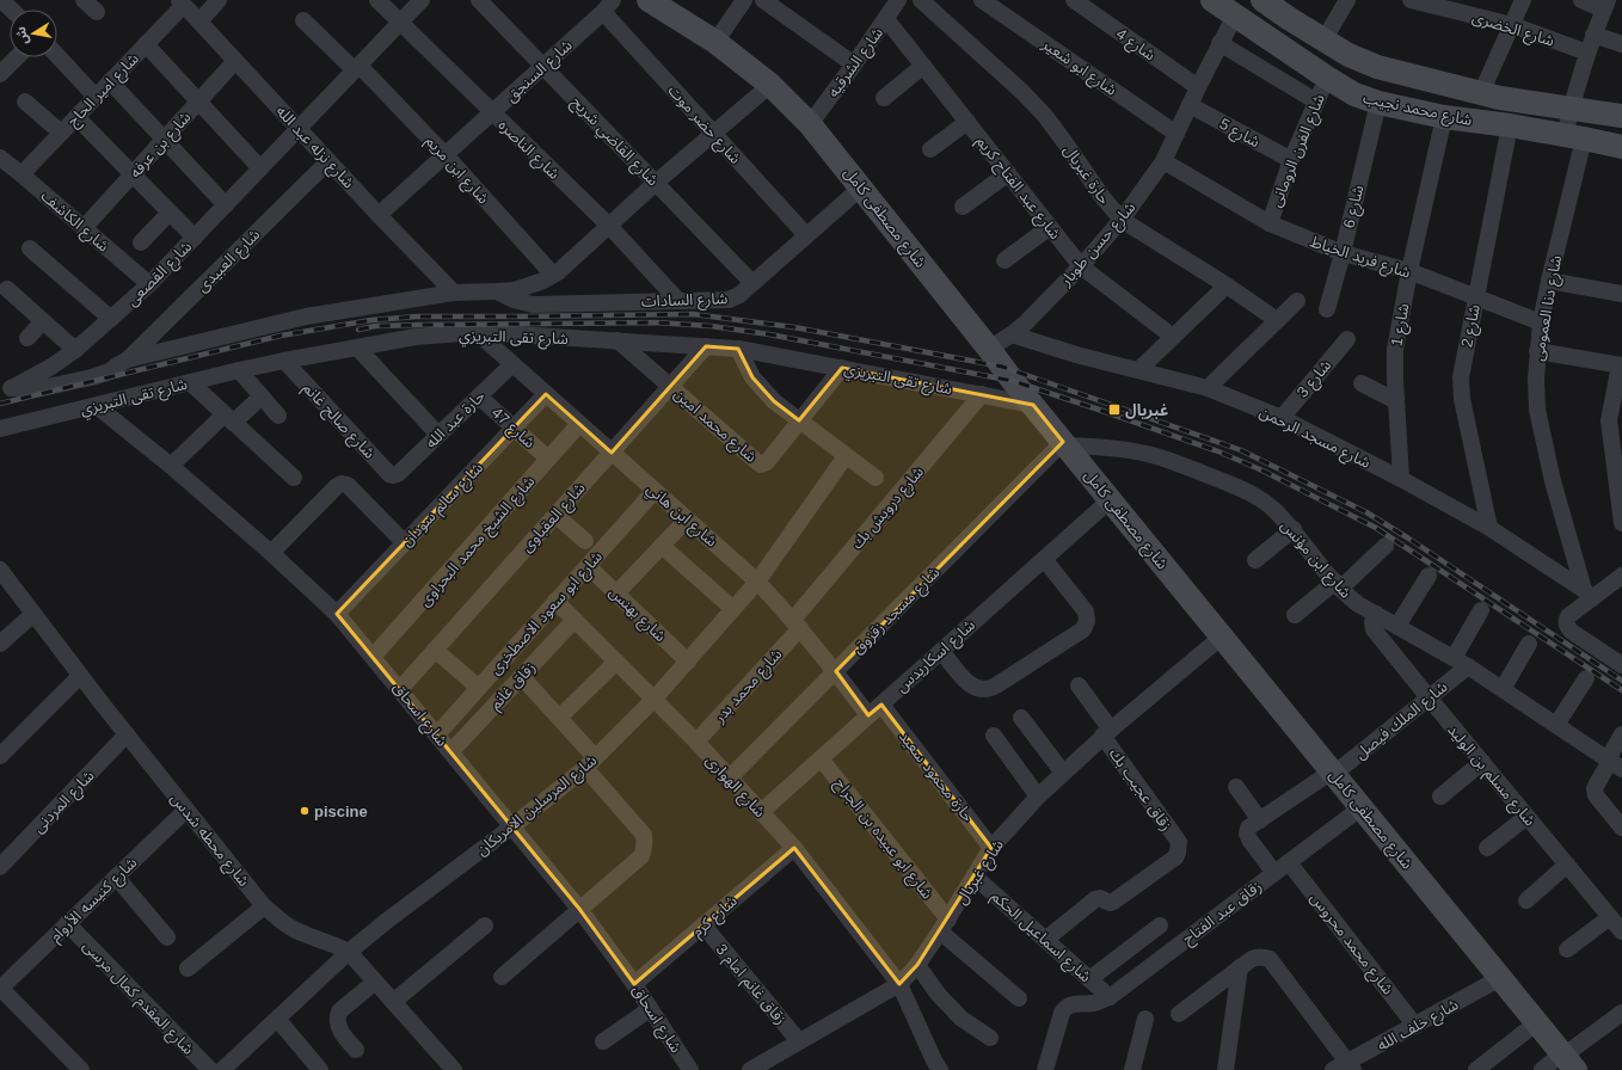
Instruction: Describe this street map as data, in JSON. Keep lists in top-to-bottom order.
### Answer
{
  "streets": {
    "main road": ["شارع محمد نجيب", "شارع مصطفى كامل"],
    "street": [
      "شارع الخضرى",
      "شارع 4",
      "شارع الشرقيه",
      "شارع ابو شعير",
      "شارع السنجق",
      "شارع امير الحاج",
      "شارع حضر موت",
      "شارع 5",
      "شارع القاضي شريح",
      "شارع بن عرفه",
      "شارع نزله عبد الله",
      "شارع الناصره",
      "شارع الفرن الرومانى",
      "شارع ابن مريم",
      "حارة غبريال",
      "شارع عبد الفتاح كريم",
      "شارع 6",
      "شارع الكاشف",
      "شارع حسن طوبار",
      "شارع فريد الخياط",
      "شارع العبيدى",
      "شارع القصعى",
      "شارع السادات",
      "شارع دنا العمومى",
      "شارع 1",
      "شارع 2",
      "شارع تقى التبريزي",
      "شارع 3",
      "حارة عبد الله",
      "شارع صالح غانم",
      "شارع محمد امين",
      "شارع 47",
      "شارع مسجد الرحمن",
      "شارع سالم سودان",
      "شارع درويش بك",
      "شارع ابن هاني",
      "شارع العقباوى",
      "شارع الشيخ محمد البحراوى",
      "شارع ابن مؤنس",
      "شارع مسجد زقزوق",
      "شارع ابو سعود الاصطخرى",
      "شارع بهنس",
      "شارع اسكاريدس",
      "زقاق غانم",
      "شارع محمد بدر",
      "شارع اسحاق",
      "شارع الملك فيصل",
      "شارع مسلم بن الوليد",
      "حارة محمود سعيد",
      "شارع الهوارى",
      "زقاق عجيب بك",
      "شارع المردنى",
      "شارع المرسلين الامريكان",
      "شارع ابو عبيده بن الجراح",
      "شارع محطه شدس",
      "شارع غبريال",
      "شارع كنيسه الأروام",
      "زقاق عبد الفتاح",
      "شارع كرم",
      "شارع اسماعيل الحكم",
      "شارع محمد محروس",
      "زقاق غانم امام 3",
      "شارع المقدم كمال مرسى",
      "شارع خلف الله"
    ]
  },
  "crossings": [
    ["شارع الخضرى", "شارع دنا العمومى"],
    ["شارع 4", "شارع حسن طوبار"],
    ["شارع الشرقيه", "شارع عبد الفتاح كريم"],
    ["شارع الشرقيه", "شارع مصطفى كامل"],
    ["شارع ابو شعير", "شارع حسن طوبار"],
    ["شارع السنجق", "شارع حضر موت"],
    ["شارع السنجق", "شارع القاضي شريح"],
    ["شارع السنجق", "شارع نزله عبد الله"],
    ["شارع السنجق", "شارع الناصره"],
    ["شارع السنجق", "شارع ابن مريم"],
    ["شارع امير الحاج", "شارع نزله عبد الله"],
    ["شارع امير الحاج", "شارع الكاشف"],
    ["شارع محمد نجيب", "شارع الفرن الرومانى"],
    ["شارع محمد نجيب", "شارع 6"],
    ["شارع محمد نجيب", "شارع حسن طوبار"],
    ["شارع محمد نجيب", "شارع دنا العمومى"],
    ["شارع محمد نجيب", "شارع 1"],
    ["شارع محمد نجيب", "شارع 2"],
    ["شارع حضر موت", "شارع السادات"],
    ["شارع حضر موت", "شارع تقى التبريزي"],
    ["شارع 5", "شارع الفرن الرومانى"],
    ["شارع 5", "شارع حسن طوبار"],
    ["شارع القاضي شريح", "شارع السادات"],
    ["شارع القاضي شريح", "شارع تقى التبريزي"],
    ["شارع بن عرفه", "شارع نزله عبد الله"],
    ["شارع بن عرفه", "شارع الكاشف"],
    ["شارع نزله عبد الله", "شارع العبيدى"],
    ["شارع نزله عبد الله", "شارع القصعى"],
    ["شارع نزله عبد الله", "شارع تقى التبريزي"],
    ["شارع الناصره", "شارع القصعى"],
    ["شارع الناصره", "شارع السادات"],
    ["شارع الناصره", "شارع تقى التبريزي"],
    ["شارع الفرن الرومانى", "شارع فريد الخياط"],
    ["شارع ابن مريم", "شارع القصعى"],
    ["شارع ابن مريم", "شارع تقى التبريزي"],
    ["حارة غبريال", "شارع حسن طوبار"],
    ["شارع عبد الفتاح كريم", "شارع حسن طوبار"],
    ["شارع 6", "شارع فريد الخياط"],
    ["شارع مصطفى كامل", "شارع حسن طوبار"],
    ["شارع مصطفى كامل", "شارع السادات"],
    ["شارع مصطفى كامل", "شارع تقى التبريزي"],
    ["شارع مصطفى كامل", "شارع ابن مؤنس"],
    ["شارع مصطفى كامل", "شارع مسجد زقزوق"],
    ["شارع مصطفى كامل", "شارع اسكاريدس"],
    ["شارع مصطفى كامل", "شارع الملك فيصل"],
    ["شارع مصطفى كامل", "شارع غبريال"],
    ["شارع مصطفى كامل", "زقاق عبد الفتاح"],
    ["شارع مصطفى كامل", "شارع خلف الله"],
    ["شارع الكاشف", "شارع القصعى"],
    ["شارع حسن طوبار", "شارع فريد الخياط"],
    ["شارع حسن طوبار", "شارع مسجد الرحمن"],
    ["شارع فريد الخياط", "شارع دنا العمومى"],
    ["شارع فريد الخياط", "شارع 1"],
    ["شارع فريد الخياط", "شارع 2"],
    ["شارع العبيدى", "شارع تقى التبريزي"],
    ["شارع القصعى", "شارع تقى التبريزي"],
    ["شارع السادات", "شارع تقى التبريزي"],
    ["شارع دنا العمومى", "شارع مسجد الرحمن"],
    ["شارع 1", "شارع مسجد الرحمن"],
    ["شارع 2", "شارع مسجد الرحمن"],
    ["شارع تقى التبريزي", "شارع صالح غانم"],
    ["شارع تقى التبريزي", "شارع محمد امين"],
    ["شارع تقى التبريزي", "شارع درويش بك"],
    ["شارع تقى التبريزي", "شارع ابن هاني"],
    ["شارع تقى التبريزي", "شارع العقباوى"],
    ["شارع تقى التبريزي", "شارع اسحاق"],
    ["شارع 3", "شارع مسجد الرحمن"],
    ["حارة عبد الله", "شارع صالح غانم"],
    ["حارة عبد الله", "شارع 47"],
    ["حارة عبد الله", "شارع ابن هاني"],
    ["شارع محمد امين", "شارع العقباوى"],
    ["شارع 47", "شارع سالم سودان"],
    ["شارع 47", "شارع الشيخ محمد البحراوى"],
    ["شارع سالم سودان", "شارع ابن هاني"],
    ["شارع سالم سودان", "شارع اسحاق"],
    ["شارع درويش بك", "شارع ابن هاني"],
    ["شارع درويش بك", "شارع محمد بدر"],
    ["شارع ابن هاني", "شارع العقباوى"],
    ["شارع ابن هاني", "شارع الشيخ محمد البحراوى"],
    ["شارع ابن هاني", "شارع مسجد زقزوق"],
    ["شارع ابن هاني", "شارع ابو سعود الاصطخرى"],
    ["شارع ابن هاني", "شارع اسكاريدس"],
    ["شارع ابن هاني", "شارع محمد بدر"],
    ["شارع ابن هاني", "شارع المرسلين الامريكان"],
    ["شارع العقباوى", "شارع اسحاق"],
    ["شارع الشيخ محمد البحراوى", "شارع اسحاق"],
    ["شارع ابن مؤنس", "شارع مسجد زقزوق"],
    ["شارع ابن مؤنس", "شارع الملك فيصل"],
    ["شارع ابن مؤنس", "شارع مسلم بن الوليد"],
    ["شارع مسجد زقزوق", "شارع الهوارى"],
    ["شارع ابو سعود الاصطخرى", "شارع بهنس"],
    ["شارع ابو سعود الاصطخرى", "شارع اسحاق"],
    ["شارع ابو سعود الاصطخرى", "شارع الهوارى"],
    ["شارع بهنس", "شارع المرسلين الامريكان"],
    ["شارع اسكاريدس", "حارة محمود سعيد"],
    ["شارع اسكاريدس", "شارع الهوارى"],
    ["شارع اسكاريدس", "شارع ابو عبيده بن الجراح"],
    ["زقاق غانم", "شارع اسحاق"],
    ["زقاق غانم", "شارع الهوارى"],
    ["شارع محمد بدر", "شارع الهوارى"],
    ["شارع اسحاق", "شارع المرسلين الامريكان"],
    ["شارع اسحاق", "شارع كرم"],
    ["شارع الملك فيصل", "شارع مسلم بن الوليد"],
    ["شارع الملك فيصل", "زقاق عبد الفتاح"],
    ["حارة محمود سعيد", "شارع غبريال"],
    ["شارع الهوارى", "شارع المرسلين الامريكان"],
    ["شارع الهوارى", "شارع غبريال"],
    ["شارع الهوارى", "شارع كرم"],
    ["زقاق عجيب بك", "شارع غبريال"],
    ["زقاق عجيب بك", "شارع اسماعيل الحكم"],
    ["شارع المردنى", "شارع محطه شدس"],
    ["شارع المرسلين الامريكان", "شارع محطه شدس"],
    ["شارع المرسلين الامريكان", "شارع المقدم كمال مرسى"],
    ["شارع ابو عبيده بن الجراح", "شارع غبريال"],
    ["شارع محطه شدس", "شارع كنيسه الأروام"],
    ["شارع غبريال", "شارع اسماعيل الحكم"],
    ["شارع غبريال", "زقاق غانم امام 3"],
    ["شارع كنيسه الأروام", "شارع المقدم كمال مرسى"],
    ["زقاق عبد الفتاح", "شارع اسماعيل الحكم"],
    ["زقاق عبد الفتاح", "شارع محمد محروس"],
    ["شارع كرم", "زقاق غانم امام 3"],
    ["شارع محمد محروس", "شارع خلف الله"]
  ],
  "places": {
    "transit": ["غبريال"],
    "other": ["piscine"]
  },
  "north": "left"
}
